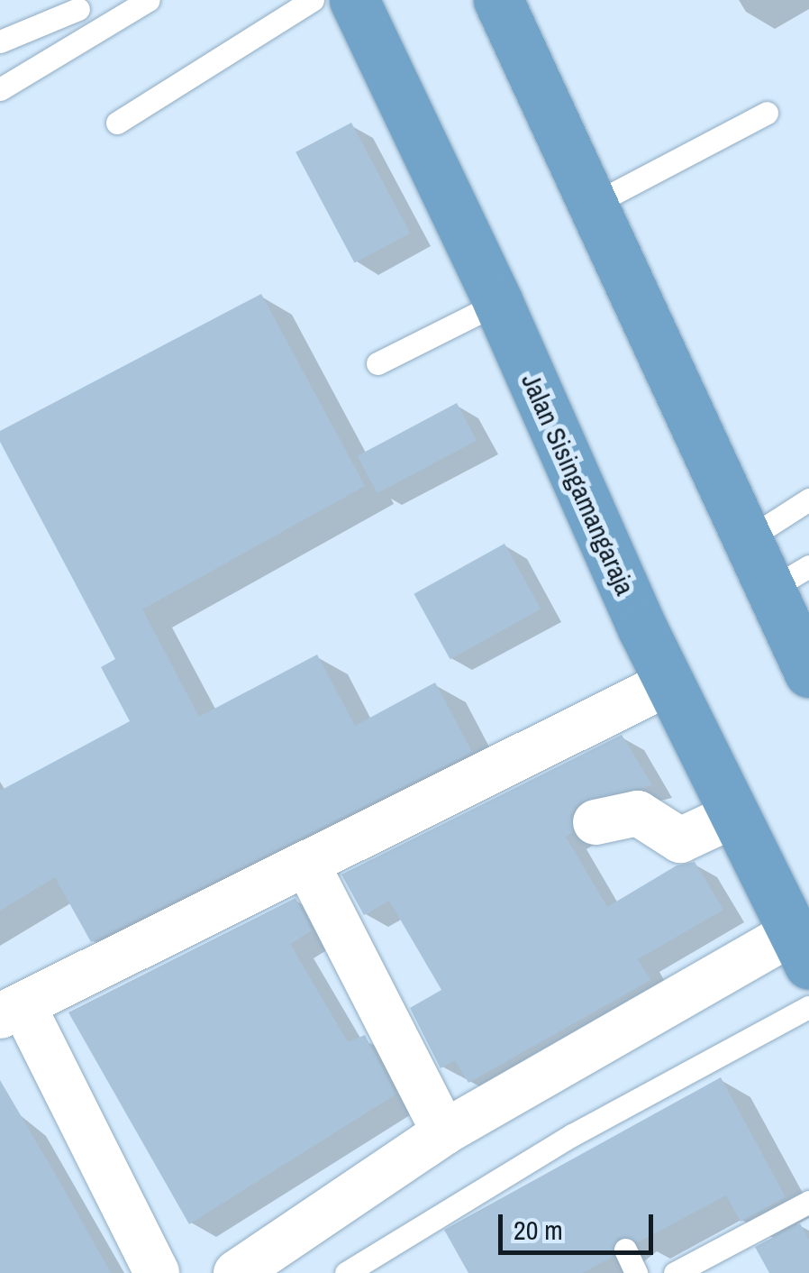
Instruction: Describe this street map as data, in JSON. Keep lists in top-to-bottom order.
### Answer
{
  "streets": {
    "highway": ["Jalan Sisingamangaraja"]
  },
  "scale_bar": "20 m"
}
